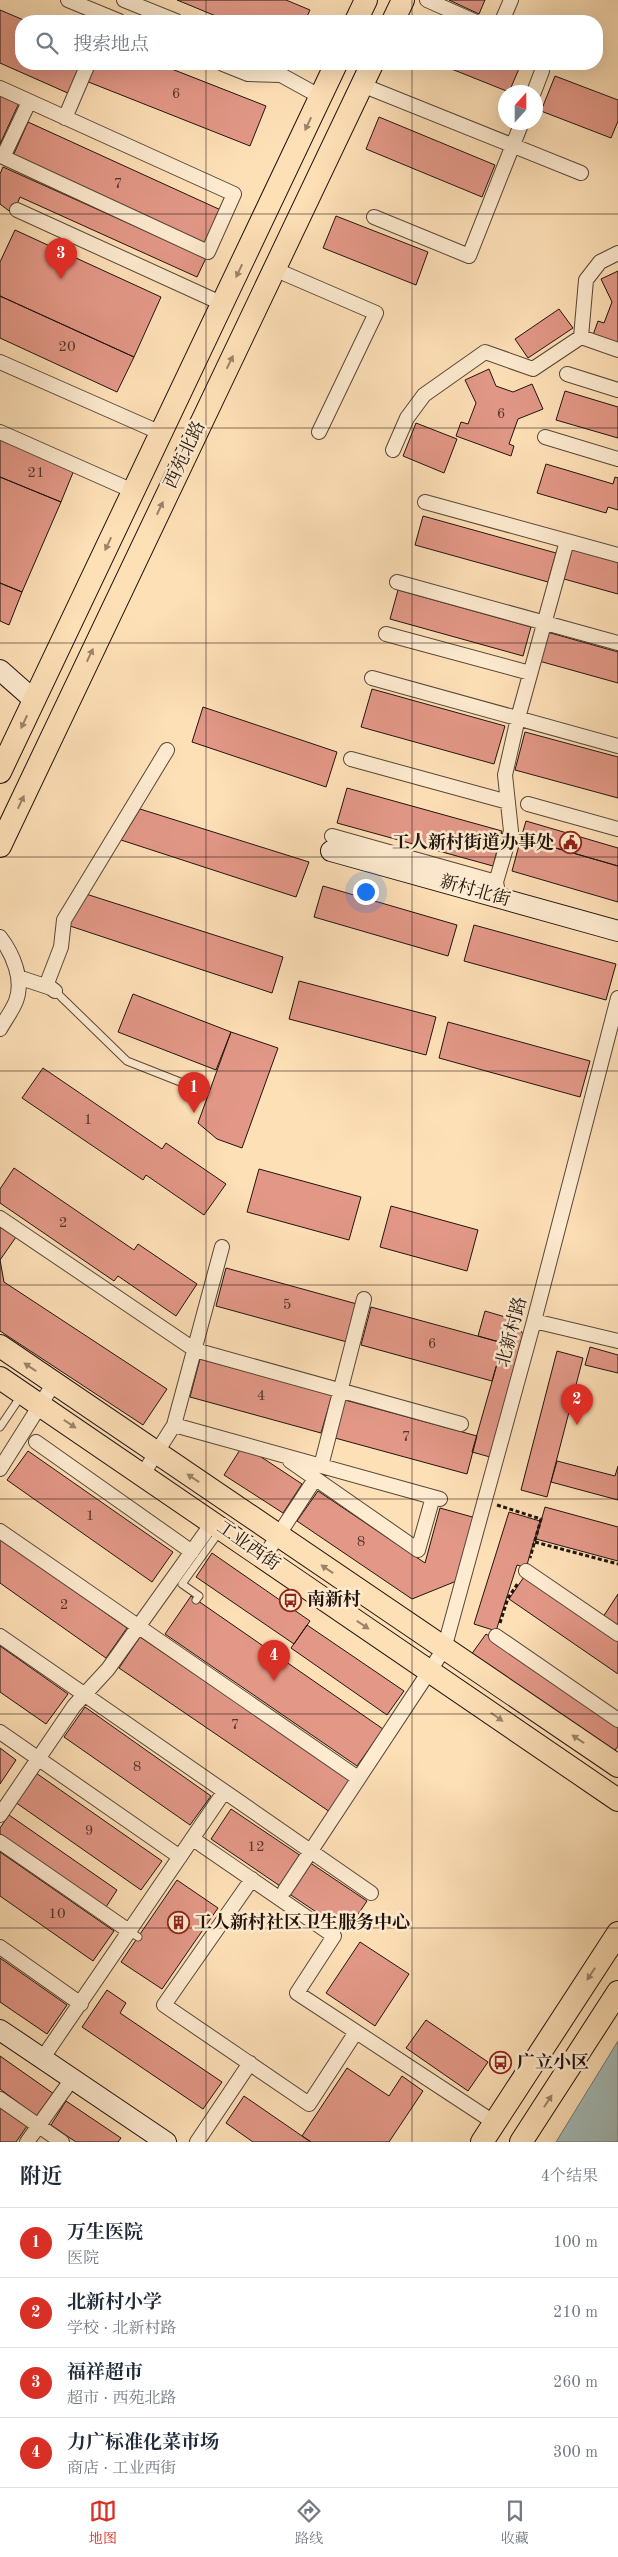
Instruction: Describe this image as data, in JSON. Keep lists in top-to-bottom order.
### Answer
{
  "streets": {
    "main road": ["西苑北路", "工业西街"],
    "street": ["新村北街", "北新村路"]
  },
  "crossings": [
    ["北新村路", "工业西街"]
  ],
  "places": {
    "public building": ["工人新村街道办事处"],
    "bus stop": ["南新村", "广立小区"],
    "building": ["工人新村社区卫生服务中心"]
  },
  "house_numbers": [
    "6",
    "7",
    "20",
    "6",
    "21",
    "1",
    "2",
    "5",
    "6",
    "4",
    "7",
    "1",
    "8",
    "2",
    "7",
    "8",
    "9",
    "12",
    "10"
  ],
  "north": "top",
  "page": {
    "search": "搜索地点",
    "pins": [
      "3",
      "1",
      "2",
      "4"
    ],
    "heading": ["附近", "4个结果"],
    "list": [
      {
        "mark": "1",
        "name": "万生医院",
        "note": "医院",
        "value": "100 m"
      },
      {
        "mark": "2",
        "name": "北新村小学",
        "note": "学校 · 北新村路",
        "value": "210 m"
      },
      {
        "mark": "3",
        "name": "福祥超市",
        "note": "超市 · 西苑北路",
        "value": "260 m"
      },
      {
        "mark": "4",
        "name": "力广标准化菜市场",
        "note": "商店 · 工业西街",
        "value": "300 m"
      }
    ],
    "nav": ["地图", "路线", "收藏"]
  }
}
